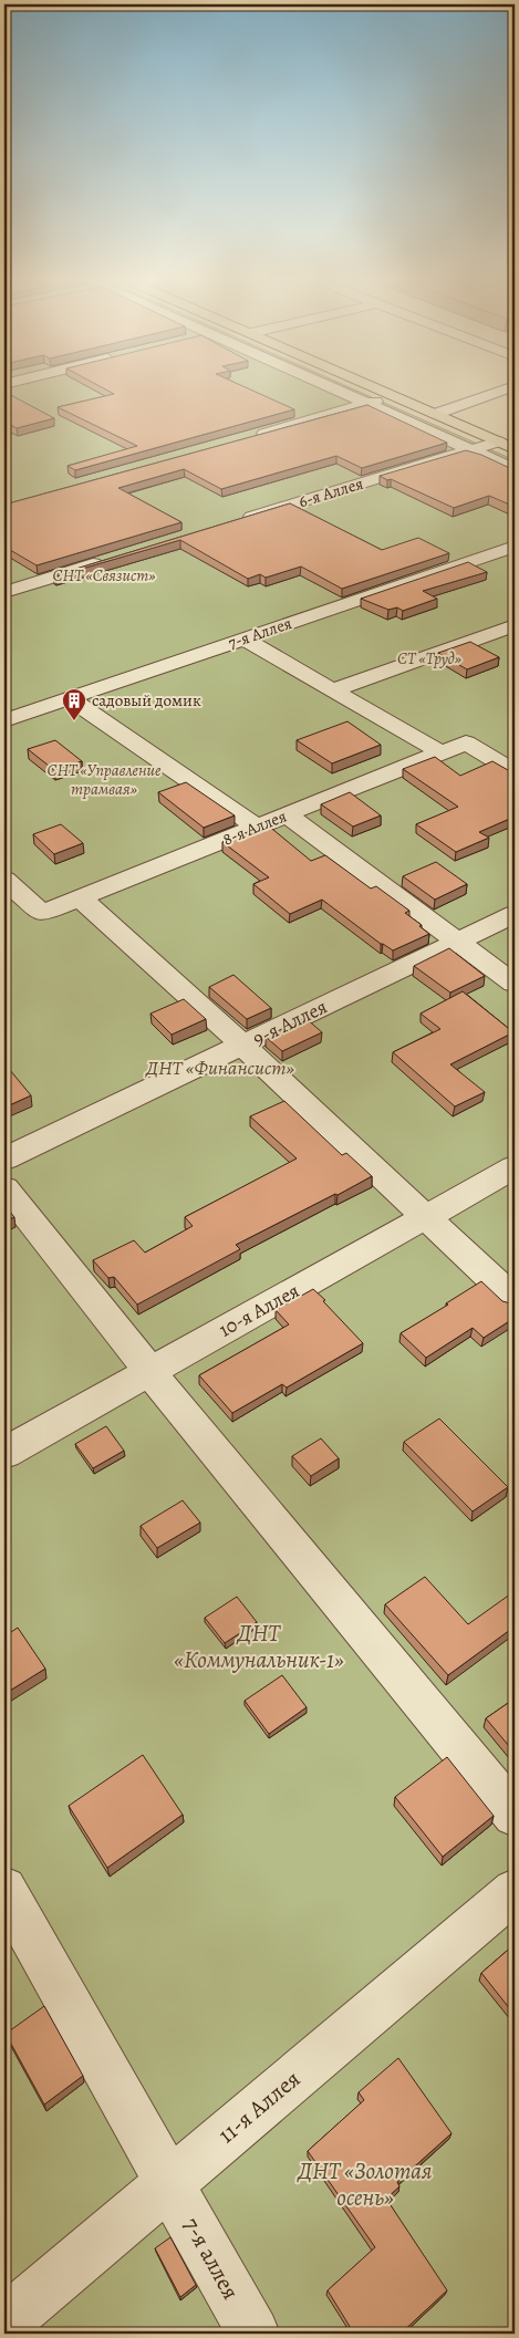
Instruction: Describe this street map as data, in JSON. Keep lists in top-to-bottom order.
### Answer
{
  "streets": {
    "street": [
      "6-я Аллея",
      "7-я Аллея",
      "8-я Аллея",
      "9-я Аллея",
      "10-я Аллея",
      "11-я Аллея",
      "7-я аллея"
    ]
  },
  "crossings": [
    ["11-я Аллея", "7-я аллея"]
  ],
  "parks": [
    "СНТ «Связист»",
    "СТ «Труд»",
    "СНТ «Управление трамвая»",
    "ДНТ «Финансист»",
    "ДНТ «Коммунальник-1»",
    "ДНТ «Золотая осень»"
  ],
  "places": {
    "building": ["садовый домик"]
  }
}
